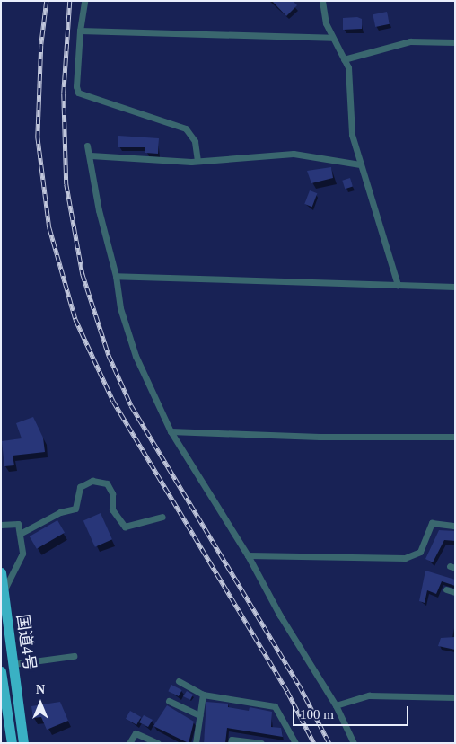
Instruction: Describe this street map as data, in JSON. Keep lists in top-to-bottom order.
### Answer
{
  "streets": {
    "highway": ["国道4号"]
  },
  "scale_bar": "100 m",
  "north": "top"
}
